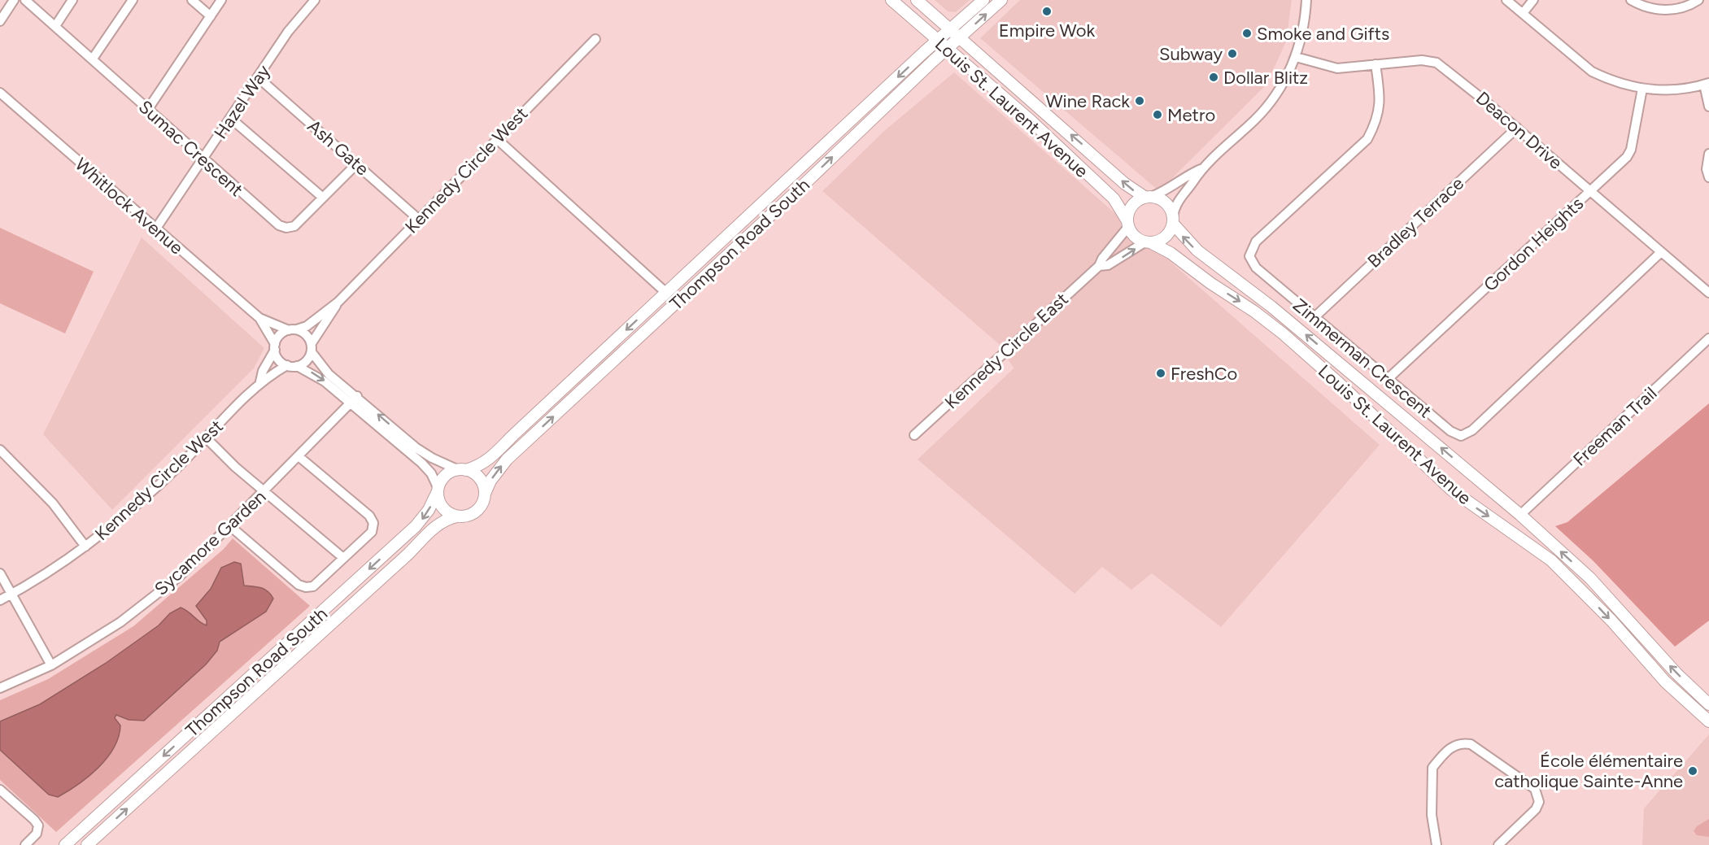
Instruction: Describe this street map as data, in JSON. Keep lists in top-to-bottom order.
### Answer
{
  "streets": {
    "main road": ["Louis St. Laurent Avenue", "Thompson Road South"],
    "street": [
      "Hazel Way",
      "Deacon Drive",
      "Ash Gate",
      "Sumac Crescent",
      "Kennedy Circle West",
      "Whitlock Avenue",
      "Bradley Terrace",
      "Gordon Heights",
      "Kennedy Circle East",
      "Zimmerman Crescent",
      "Freeman Trail",
      "Sycamore Garden"
    ]
  },
  "crossings": [
    ["Hazel Way", "Ash Gate"],
    ["Hazel Way", "Sumac Crescent"],
    ["Hazel Way", "Whitlock Avenue"],
    ["Louis St. Laurent Avenue", "Thompson Road South"],
    ["Louis St. Laurent Avenue", "Kennedy Circle East"],
    ["Louis St. Laurent Avenue", "Freeman Trail"],
    ["Deacon Drive", "Bradley Terrace"],
    ["Deacon Drive", "Gordon Heights"],
    ["Deacon Drive", "Zimmerman Crescent"],
    ["Ash Gate", "Sumac Crescent"],
    ["Ash Gate", "Kennedy Circle West"],
    ["Kennedy Circle West", "Whitlock Avenue"],
    ["Bradley Terrace", "Zimmerman Crescent"],
    ["Gordon Heights", "Zimmerman Crescent"]
  ],
  "places": [
    "Empire Wok",
    "Smoke and Gifts",
    "Subway",
    "Dollar Blitz",
    "Wine Rack",
    "Metro",
    "FreshCo",
    "École élémentaire catholique Sainte-Anne"
  ]
}
